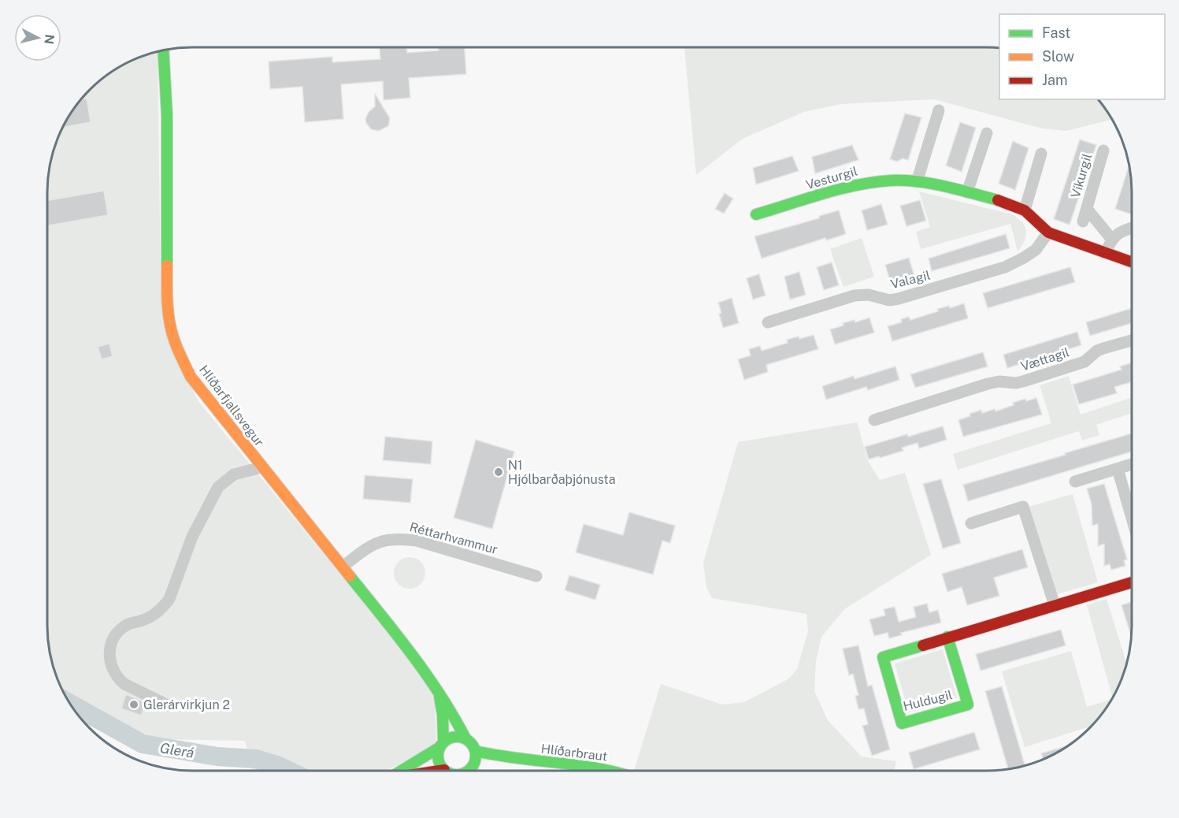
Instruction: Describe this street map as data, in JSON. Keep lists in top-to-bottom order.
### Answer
{
  "streets": {
    "main road": [
      "Vesturgil",
      "Hlíðarfjallsvegur",
      "Huldugil",
      "Hlíðarbraut"
    ],
    "street": [
      "Víkurgil",
      "Valagil",
      "Vættagil",
      "Réttarhvammur"
    ]
  },
  "crossings": [
    ["Vesturgil", "Valagil"],
    ["Hlíðarfjallsvegur", "Réttarhvammur"],
    ["Hlíðarfjallsvegur", "Hlíðarbraut"]
  ],
  "water": ["Glerá"],
  "places": ["N1 Hjólbarðaþjónusta", "Glerárvirkjun 2"],
  "legend": ["Fast", "Slow", "Jam"],
  "north": "right"
}
